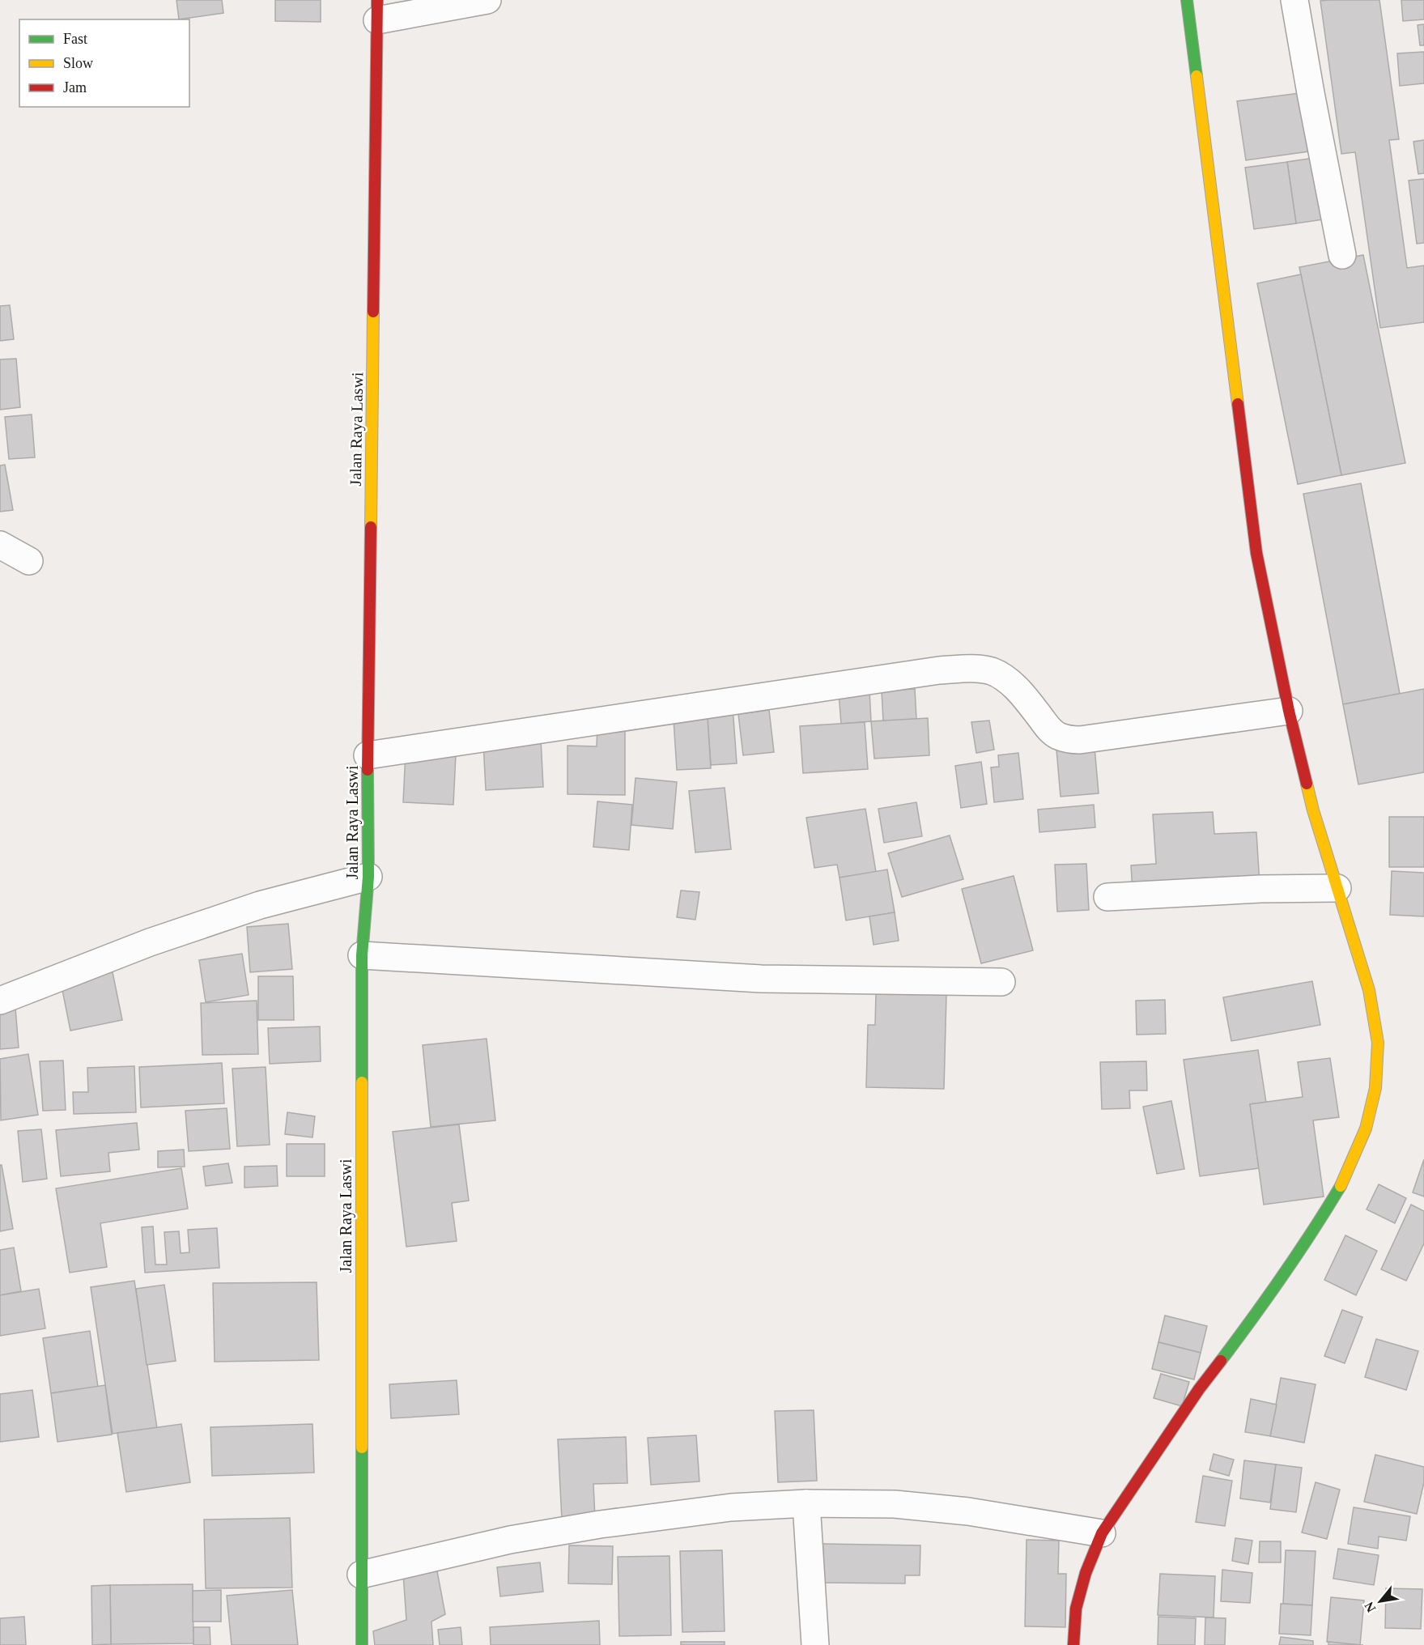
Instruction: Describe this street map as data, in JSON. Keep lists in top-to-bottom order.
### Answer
{
  "streets": {
    "street": ["Jalan Raya Laswi"]
  },
  "legend": ["Fast", "Slow", "Jam"],
  "north": "bottom left"
}
